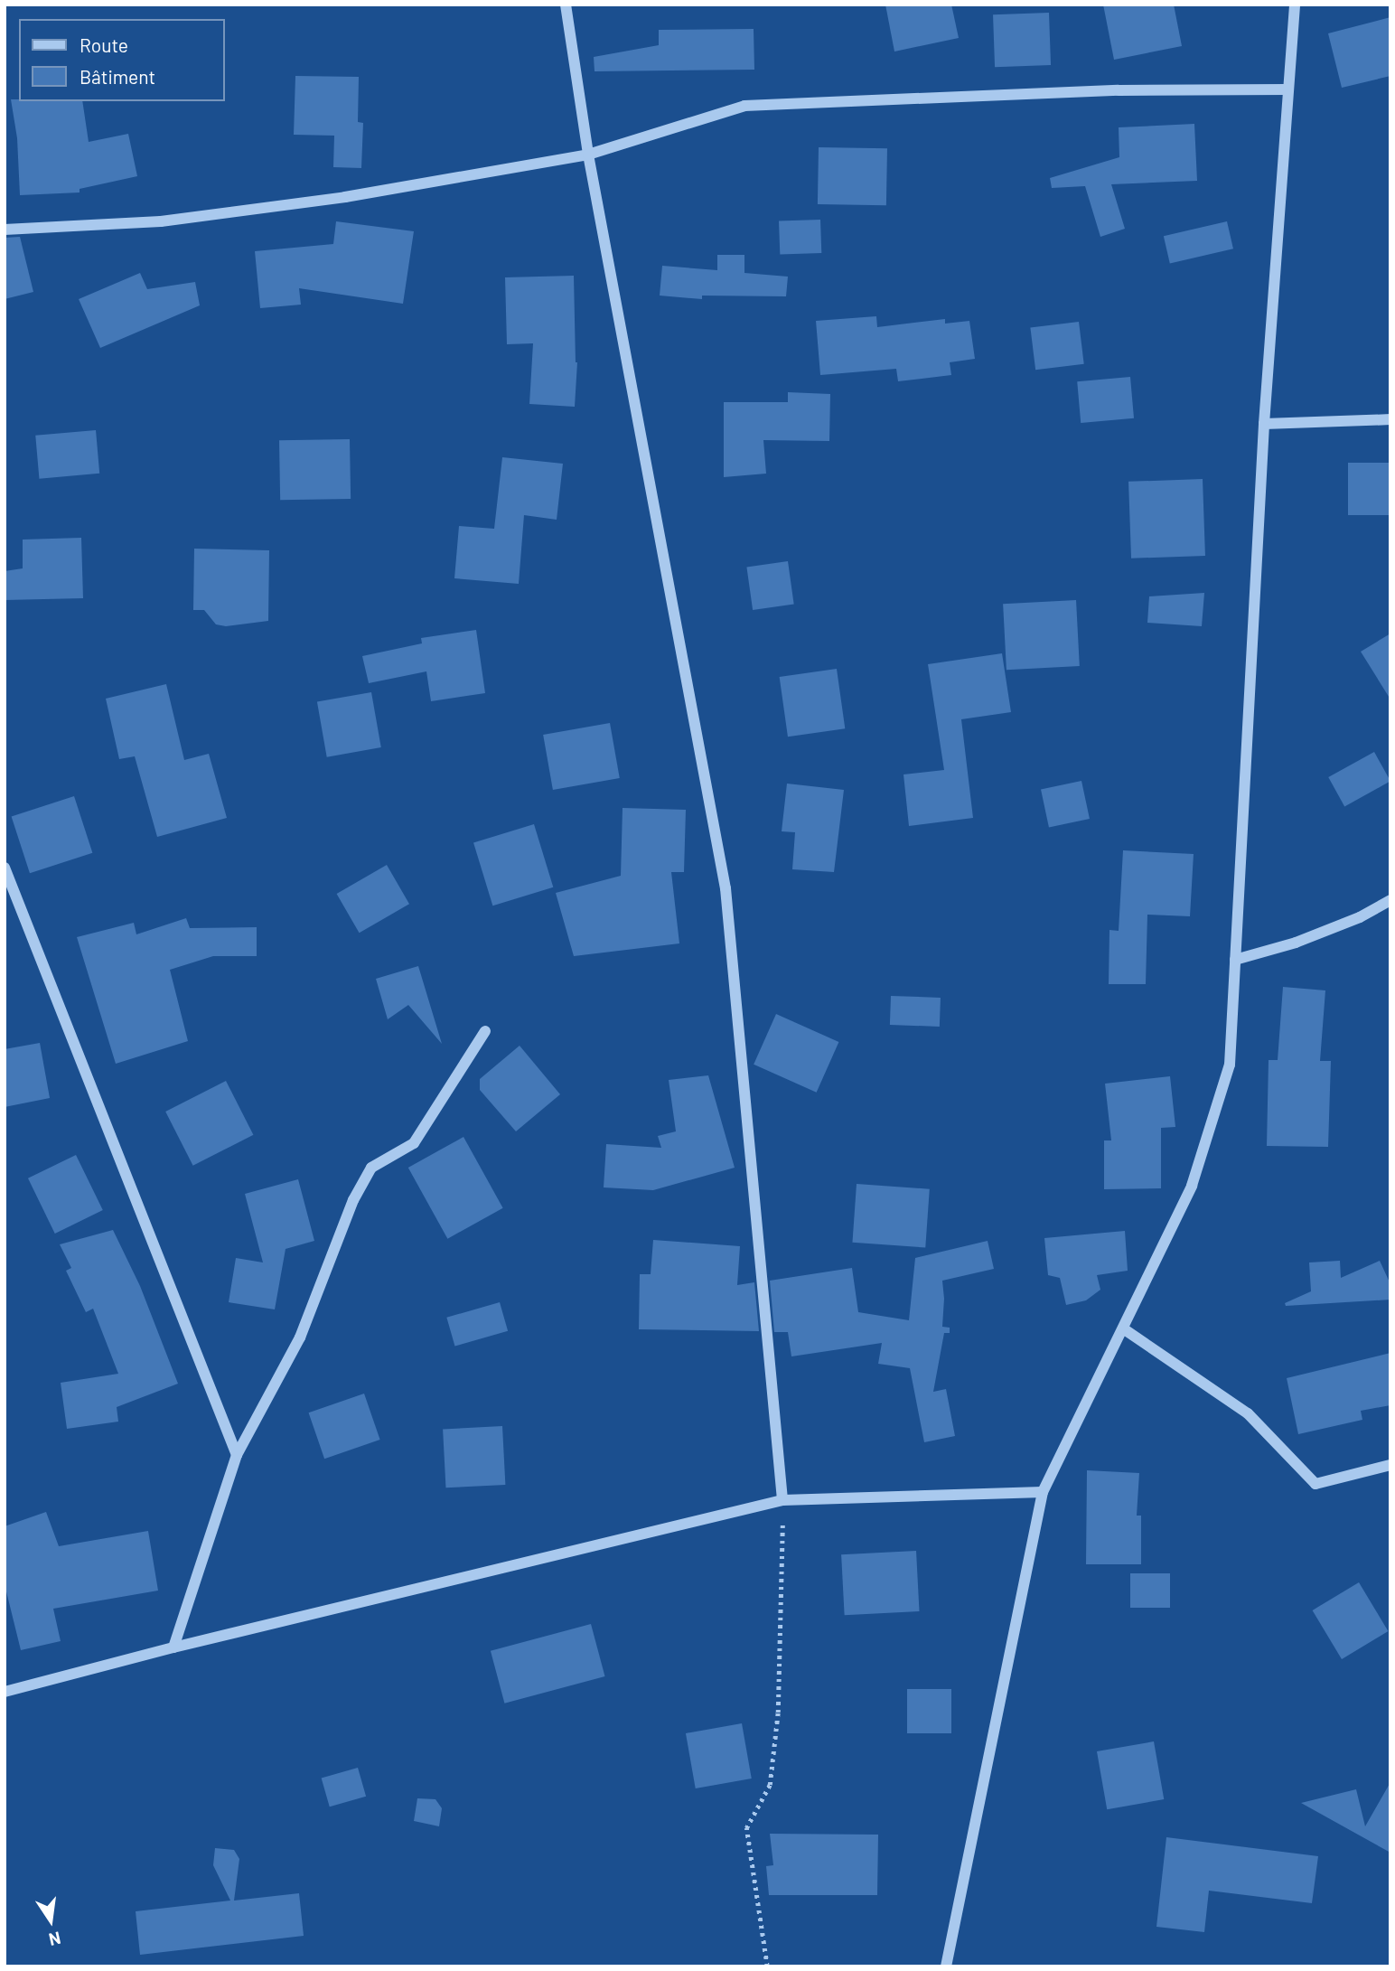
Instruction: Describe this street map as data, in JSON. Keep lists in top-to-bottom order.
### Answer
{
  "legend": ["Route", "Bâtiment"],
  "north": "bottom"
}
